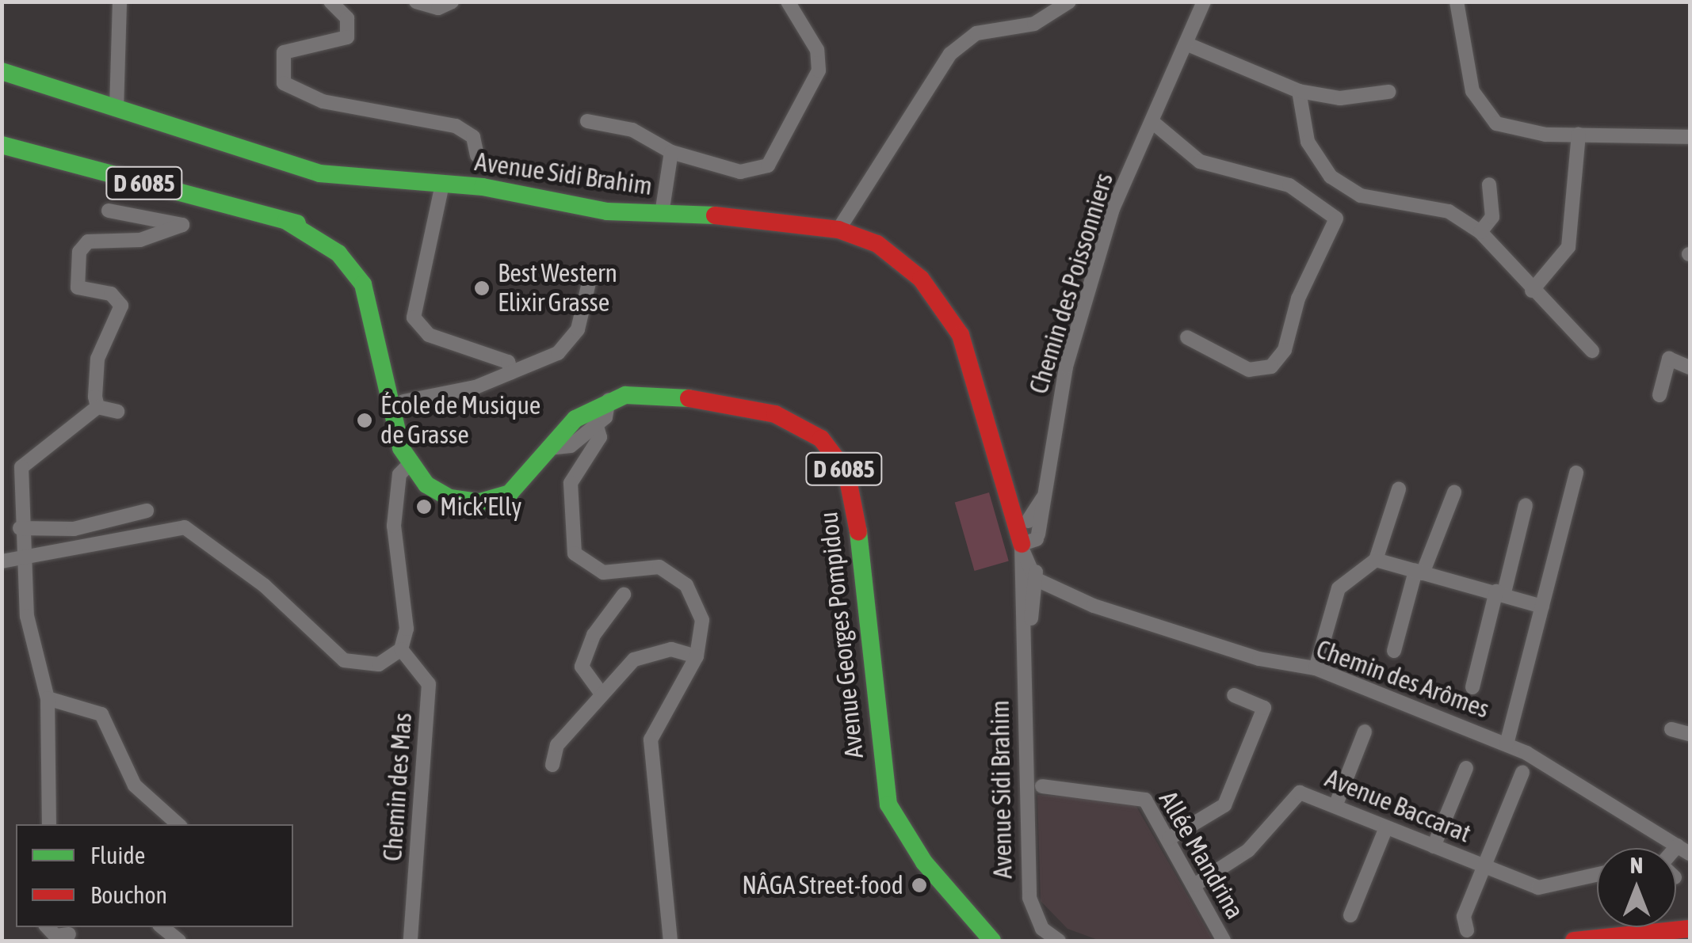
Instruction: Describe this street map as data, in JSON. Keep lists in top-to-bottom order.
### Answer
{
  "streets": {
    "main road": ["Avenue Sidi Brahim", "D 6085", "Avenue Georges Pompidou"],
    "street": [
      "Chemin des Poissonniers",
      "Chemin des Arômes",
      "Chemin des Mas",
      "Avenue Baccarat",
      "Allée Mandrina"
    ]
  },
  "crossings": [
    ["Avenue Sidi Brahim", "Chemin des Poissonniers"],
    ["Avenue Sidi Brahim", "Chemin des Arômes"],
    ["D 6085", "Avenue Georges Pompidou"],
    ["Avenue Baccarat", "Allée Mandrina"]
  ],
  "places": [
    "Best Western Elixir Grasse",
    "École de Musique de Grasse",
    "Mick'Elly",
    "NÂGA Street-food"
  ],
  "legend": ["Fluide", "Bouchon"],
  "north": "top"
}
